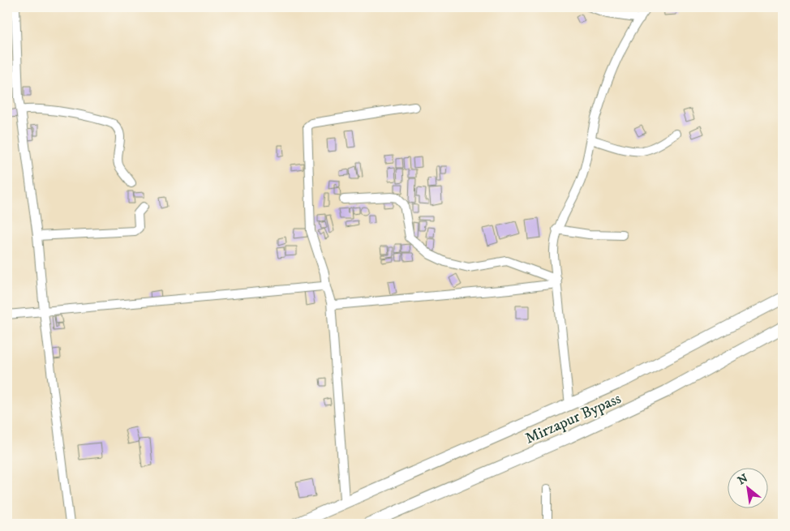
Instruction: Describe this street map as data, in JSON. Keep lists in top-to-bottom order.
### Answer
{
  "streets": {
    "highway": ["Mirzapur Bypass"]
  },
  "north": "top left"
}
